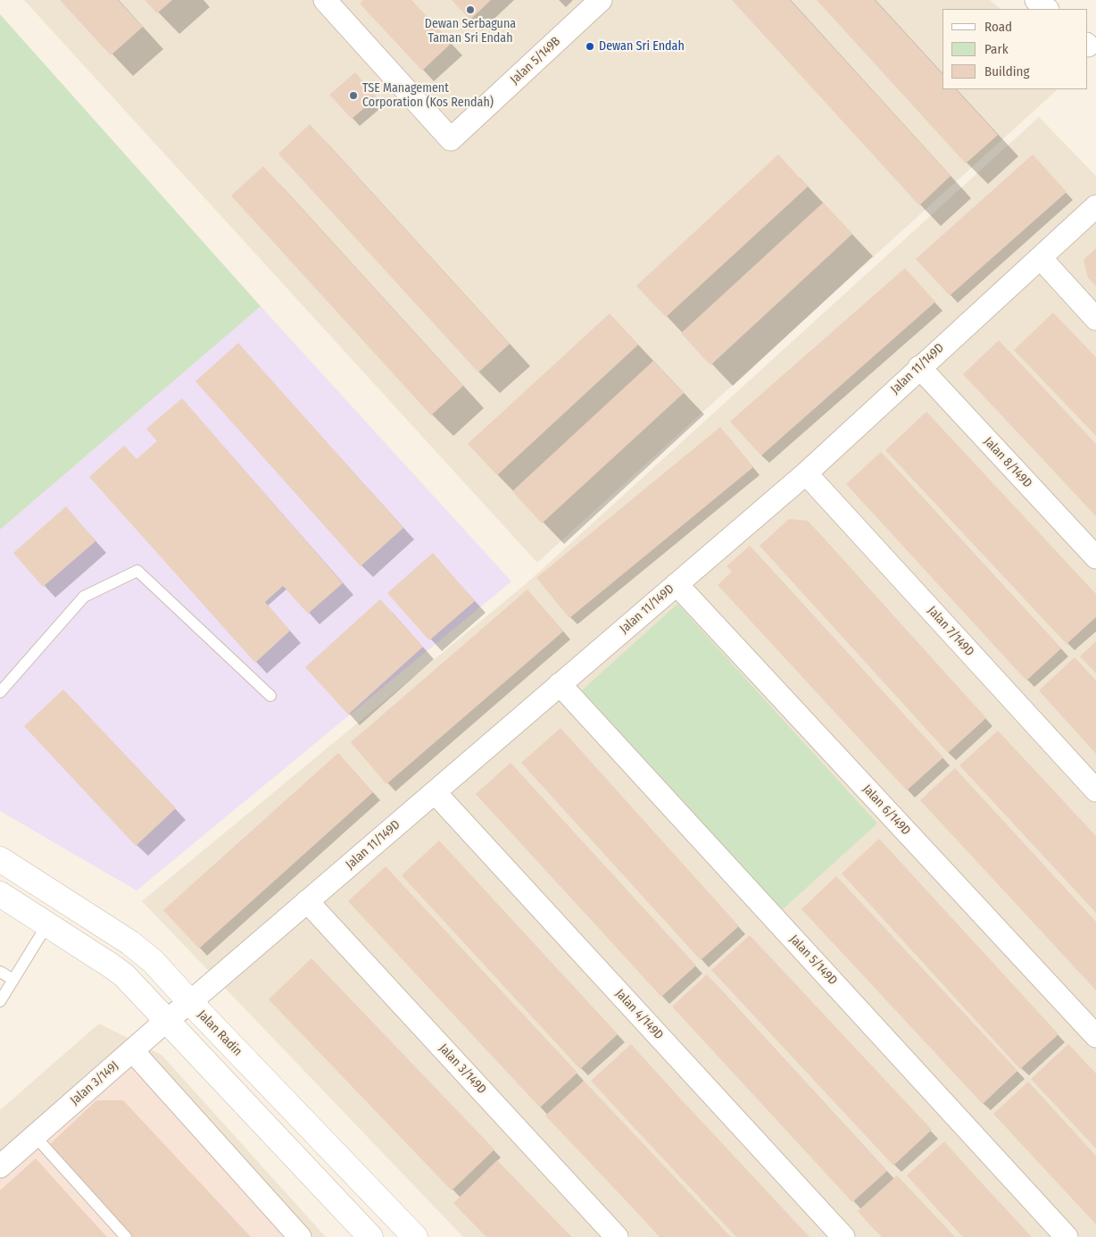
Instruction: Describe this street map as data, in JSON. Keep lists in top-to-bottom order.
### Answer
{
  "streets": {
    "street": [
      "Jalan 5/149B",
      "Jalan 11/149D",
      "Jalan 8/149D",
      "Jalan 7/149D",
      "Jalan 6/149D",
      "Jalan 5/149D",
      "Jalan 4/149D",
      "Jalan Radin",
      "Jalan 3/149D",
      "Jalan 3/149J"
    ]
  },
  "crossings": [
    ["Jalan 11/149D", "Jalan 8/149D"],
    ["Jalan 11/149D", "Jalan 7/149D"],
    ["Jalan 11/149D", "Jalan 6/149D"],
    ["Jalan 11/149D", "Jalan 5/149D"],
    ["Jalan 11/149D", "Jalan 4/149D"],
    ["Jalan 11/149D", "Jalan Radin"],
    ["Jalan 11/149D", "Jalan 3/149D"],
    ["Jalan 11/149D", "Jalan 3/149J"],
    ["Jalan Radin", "Jalan 3/149J"]
  ],
  "places": ["Dewan Serbaguna Taman Sri Endah", "Dewan Sri Endah", "TSE Management Corporation (Kos Rendah)"],
  "legend": ["Road", "Park", "Building"]
}
